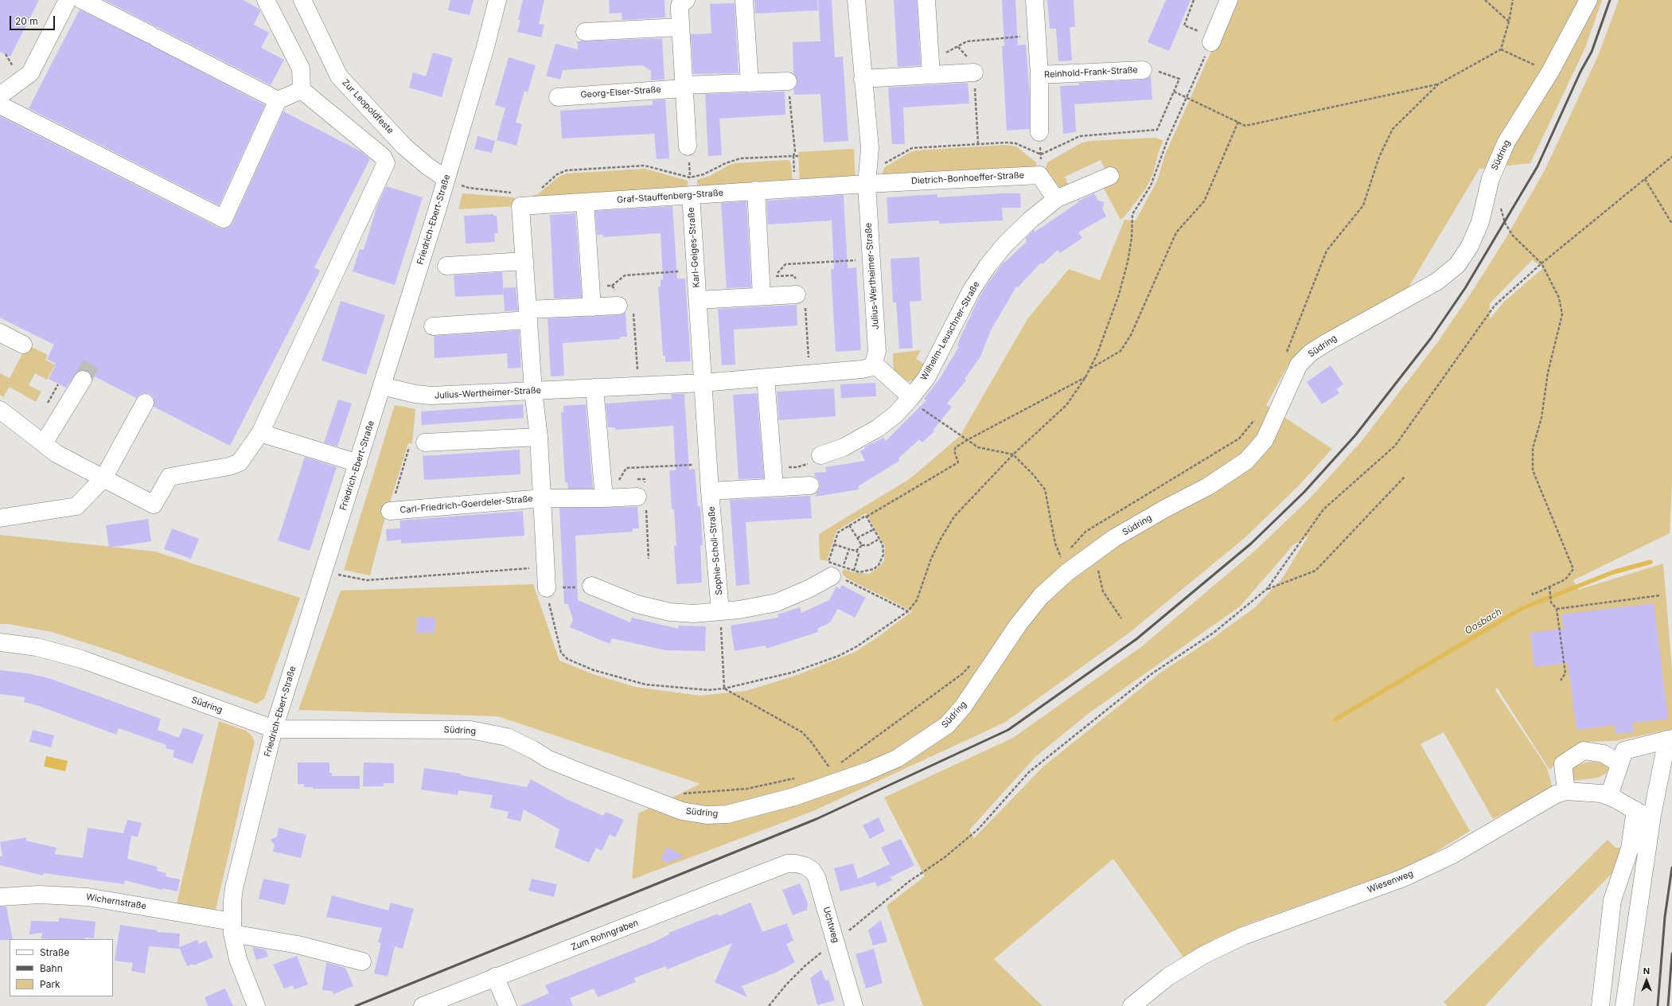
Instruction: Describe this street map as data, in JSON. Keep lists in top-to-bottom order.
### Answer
{
  "streets": {
    "street": [
      "Reinhold-Frank-Straße",
      "Georg-Elser-Straße",
      "Zur Leopoldfeste",
      "Südring",
      "Dietrich-Bonhoeffer-Straße",
      "Graf-Stauffenberg-Straße",
      "Friedrich-Ebert-Straße",
      "Karl-Geiges-Straße",
      "Julius-Wertheimer-Straße",
      "Wilhelm-Leuschner-Straße",
      "Carl-Friedrich-Goerdeler-Straße",
      "Sophie-Scholl-Straße",
      "Wiesenweg",
      "Wichernstraße",
      "Uchtweg",
      "Zum Rohngraben"
    ]
  },
  "crossings": [
    ["Zur Leopoldfeste", "Friedrich-Ebert-Straße"],
    ["Südring", "Friedrich-Ebert-Straße"],
    ["Dietrich-Bonhoeffer-Straße", "Graf-Stauffenberg-Straße"],
    ["Dietrich-Bonhoeffer-Straße", "Julius-Wertheimer-Straße"],
    ["Graf-Stauffenberg-Straße", "Karl-Geiges-Straße"],
    ["Graf-Stauffenberg-Straße", "Julius-Wertheimer-Straße"],
    ["Graf-Stauffenberg-Straße", "Carl-Friedrich-Goerdeler-Straße"],
    ["Friedrich-Ebert-Straße", "Julius-Wertheimer-Straße"],
    ["Friedrich-Ebert-Straße", "Wichernstraße"],
    ["Karl-Geiges-Straße", "Julius-Wertheimer-Straße"],
    ["Karl-Geiges-Straße", "Sophie-Scholl-Straße"],
    ["Julius-Wertheimer-Straße", "Carl-Friedrich-Goerdeler-Straße"],
    ["Julius-Wertheimer-Straße", "Sophie-Scholl-Straße"],
    ["Uchtweg", "Zum Rohngraben"]
  ],
  "water": ["Oosbach"],
  "legend": ["Straße", "Bahn", "Park"],
  "scale_bar": "20 m",
  "north": "top"
}
